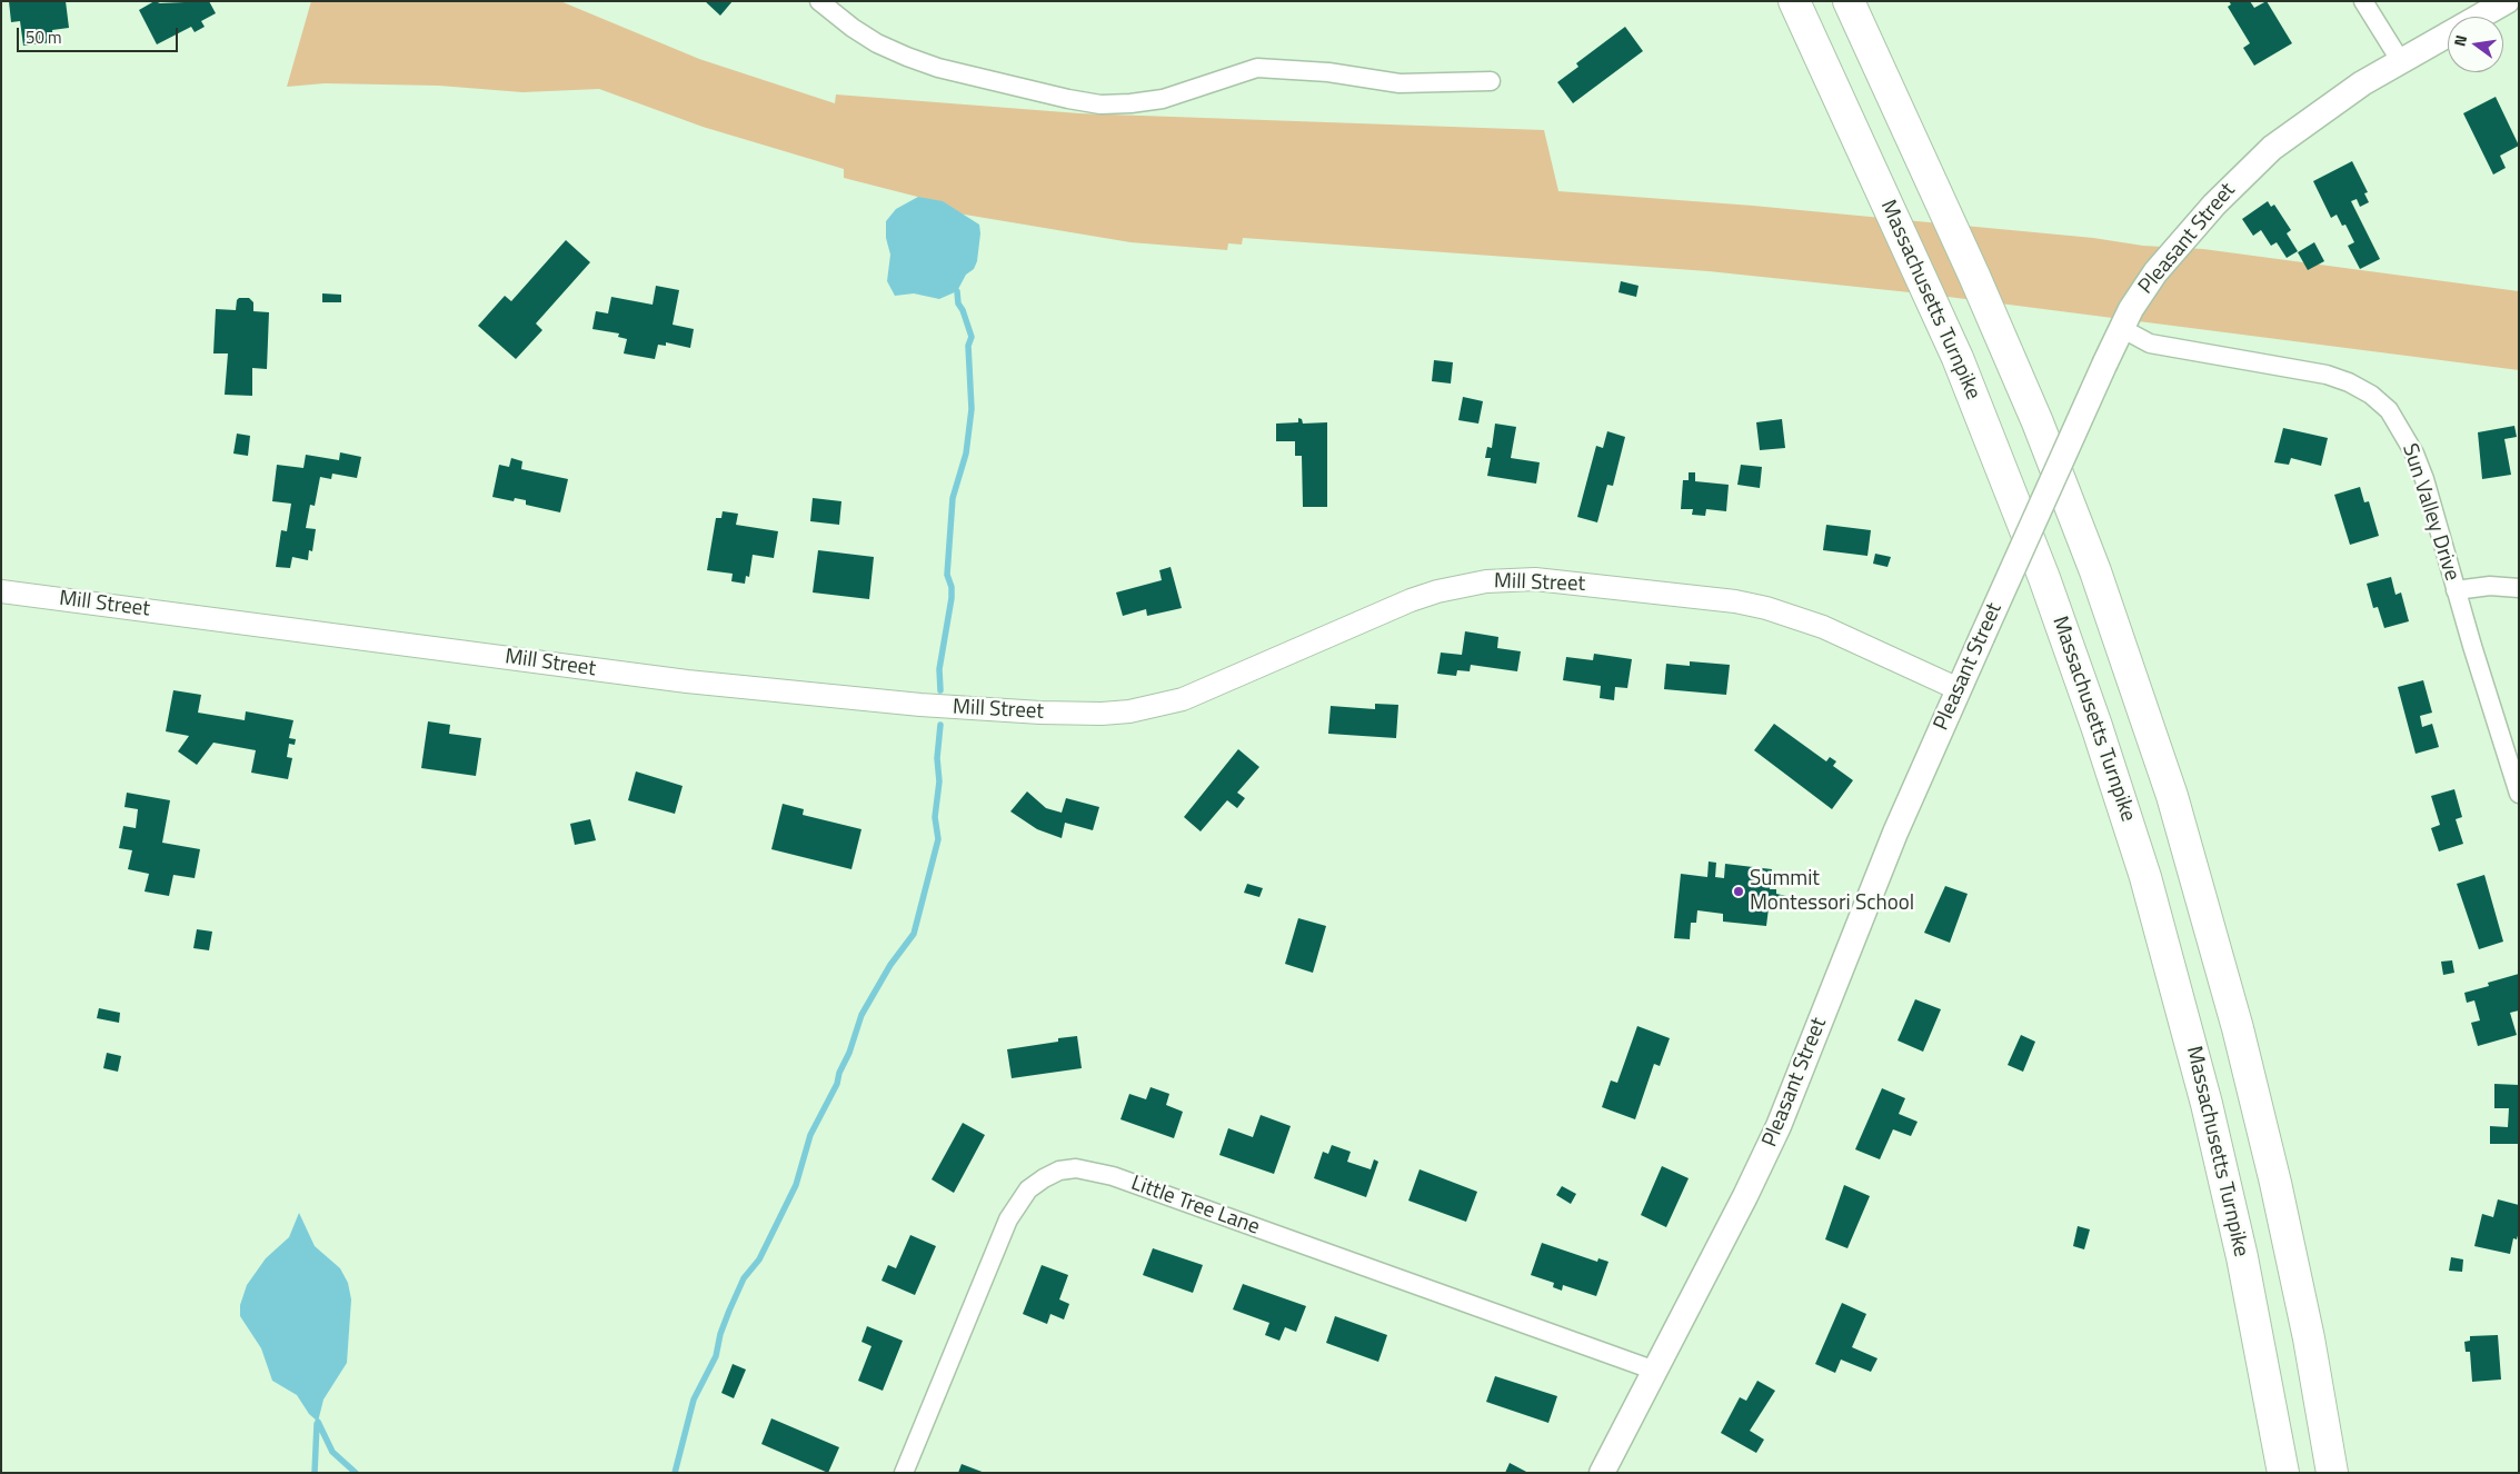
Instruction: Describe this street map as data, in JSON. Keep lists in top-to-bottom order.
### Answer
{
  "streets": {
    "highway": ["Massachusetts Turnpike"],
    "main road": ["Pleasant Street"],
    "street": ["Sun Valley Drive", "Mill Street", "Little Tree Lane"]
  },
  "crossings": [
    ["Pleasant Street", "Sun Valley Drive"],
    ["Pleasant Street", "Mill Street"],
    ["Pleasant Street", "Little Tree Lane"]
  ],
  "places": ["Summit Montessori School"],
  "scale_bar": "50 m",
  "north": "left"
}
